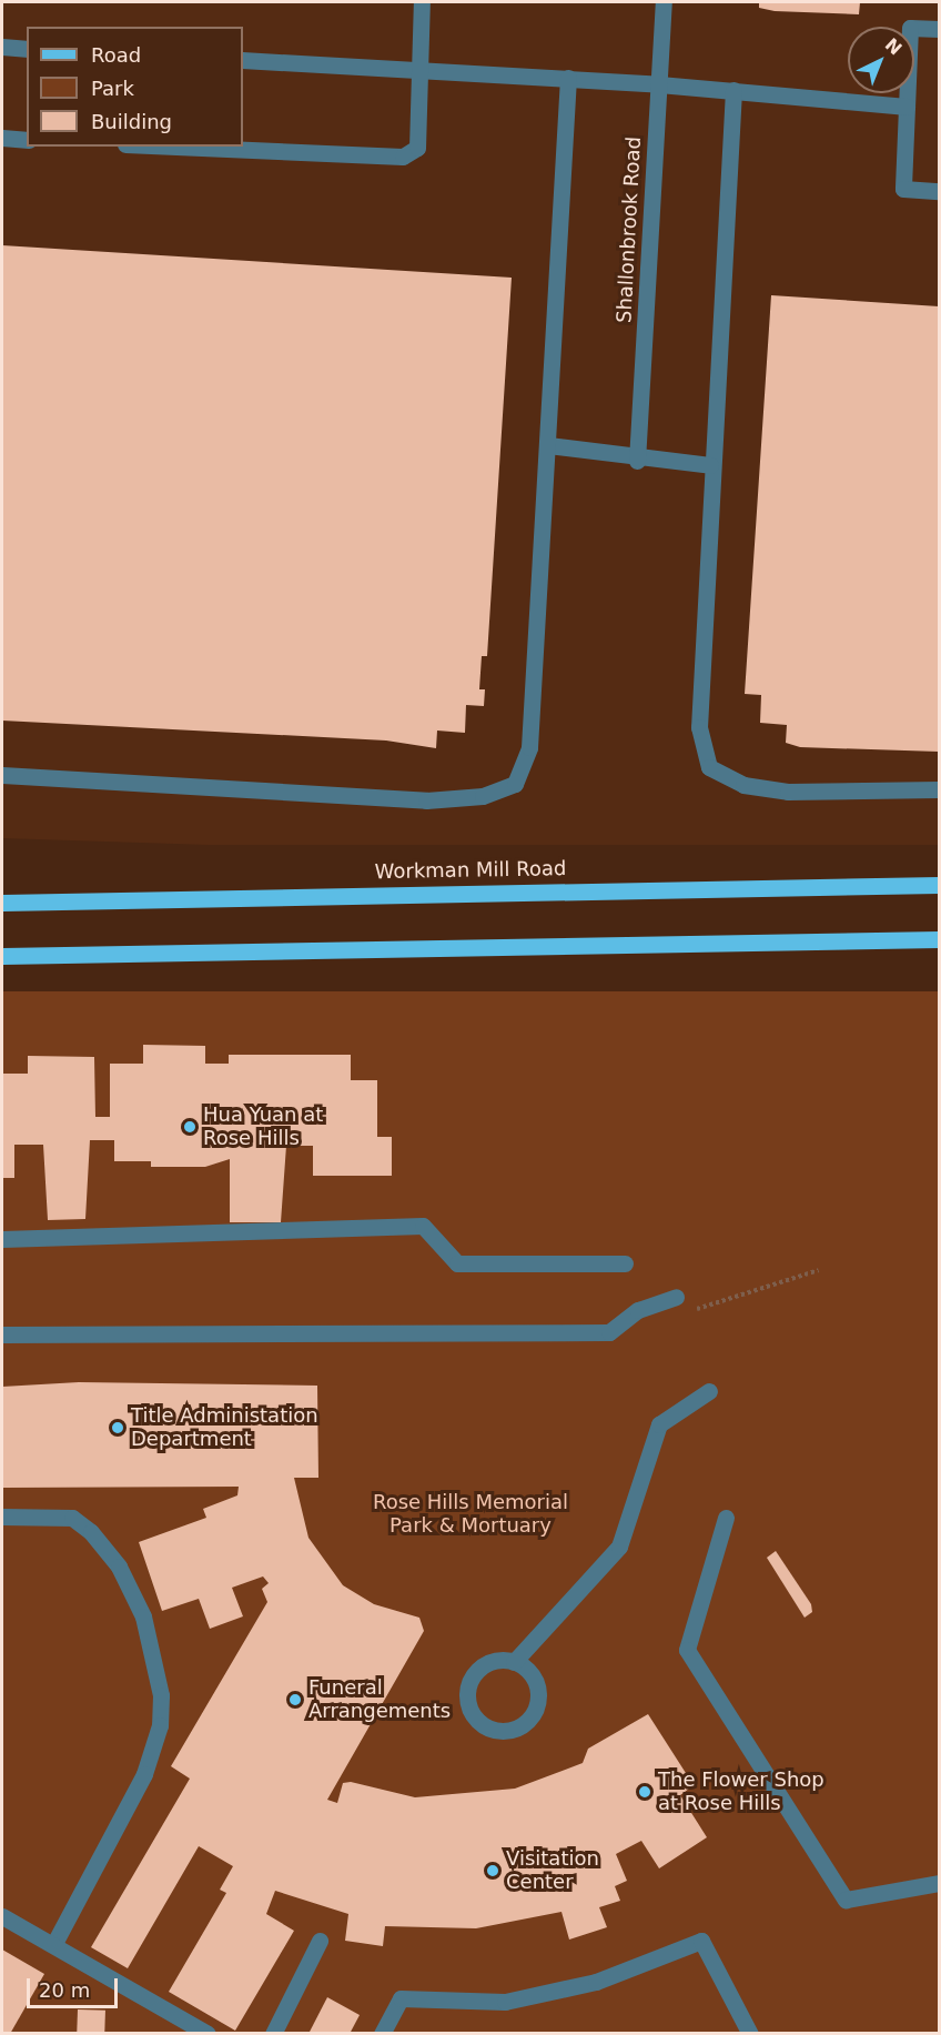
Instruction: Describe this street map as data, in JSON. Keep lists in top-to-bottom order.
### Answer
{
  "streets": {
    "main road": ["Workman Mill Road"],
    "lane": ["Shallonbrook Road"]
  },
  "parks": ["Rose Hills Memorial Park & Mortuary"],
  "places": [
    "Hua Yuan at Rose Hills",
    "Title Administation Department",
    "Funeral Arrangements",
    "The Flower Shop at Rose Hills",
    "Visitation Center"
  ],
  "legend": ["Road", "Park", "Building"],
  "scale_bar": "20 m",
  "north": "top right"
}
